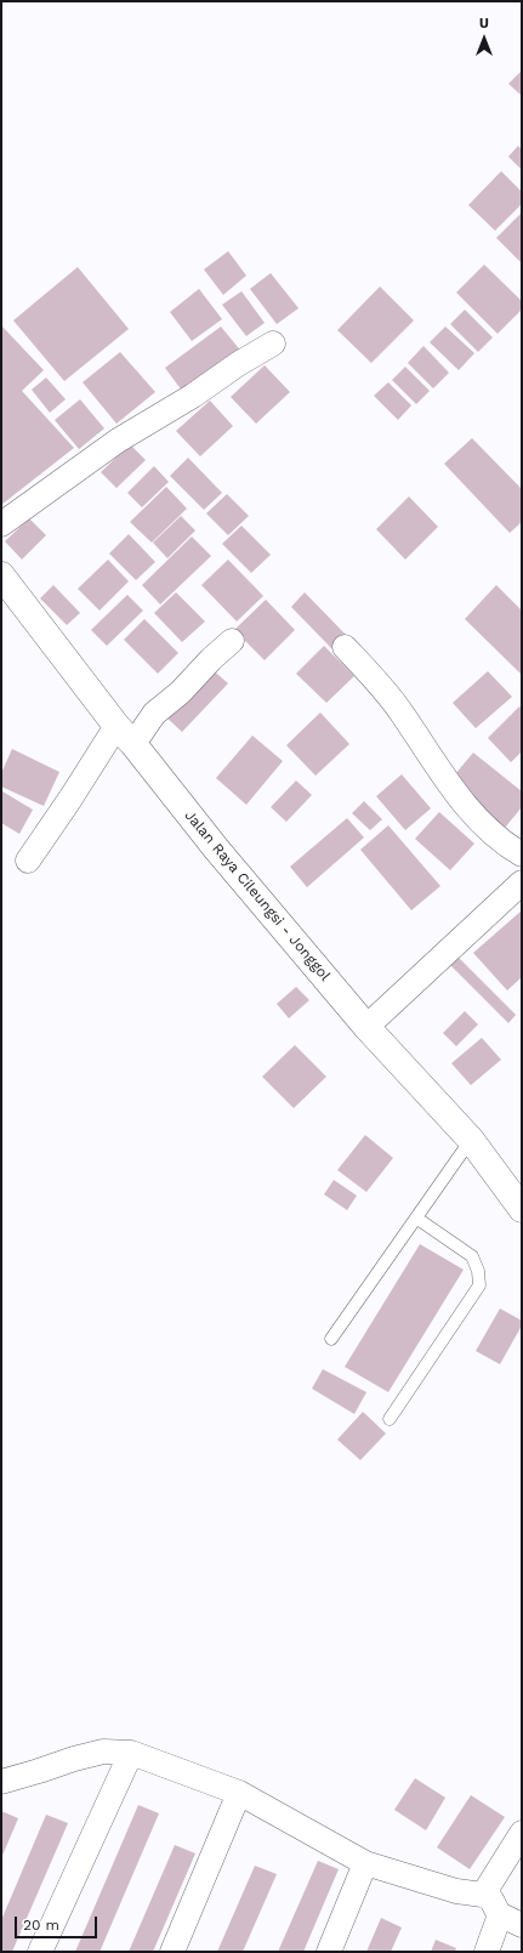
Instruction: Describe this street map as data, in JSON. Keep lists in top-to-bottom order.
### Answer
{
  "streets": {
    "main road": ["Jalan Raya Cileungsi - Jonggol"]
  },
  "scale_bar": "20 m",
  "north": "top"
}
